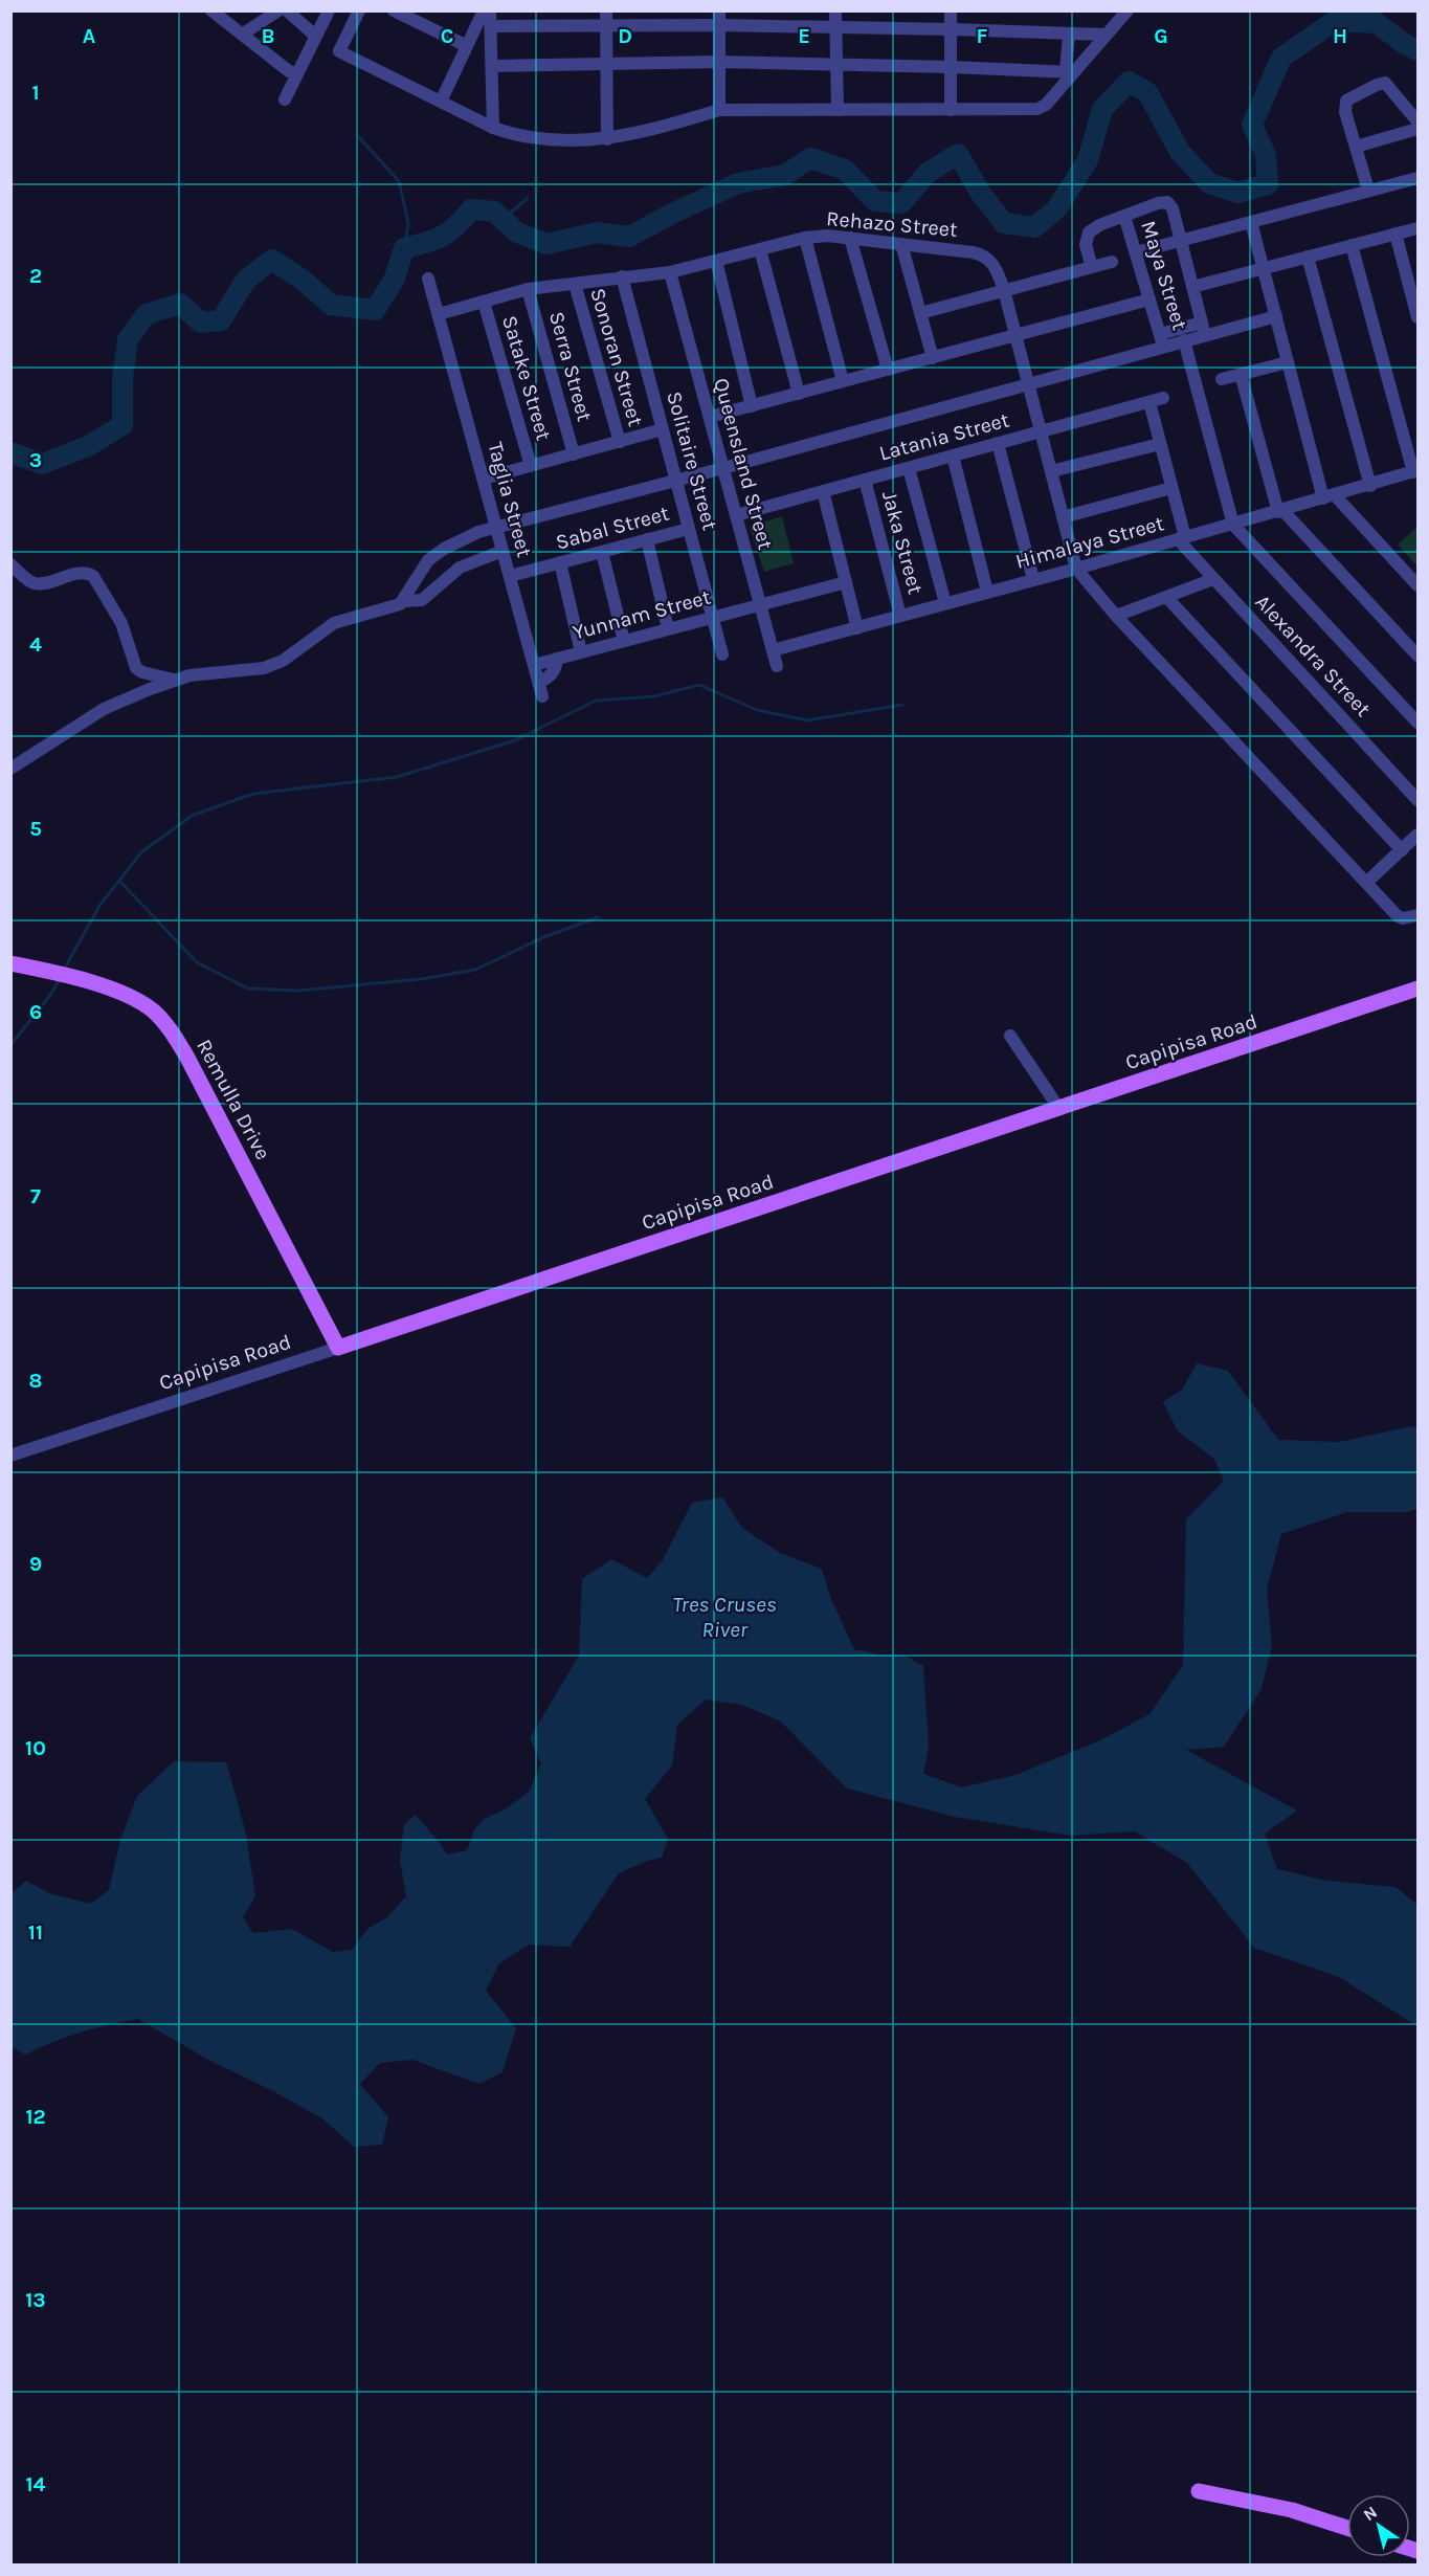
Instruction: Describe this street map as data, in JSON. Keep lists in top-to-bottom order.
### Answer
{
  "streets": {
    "main road": ["Capipisa Road", "Remulla Drive"],
    "street": [
      "Rehazo Street",
      "Maya Street",
      "Sonoran Street",
      "Serra Street",
      "Satake Street",
      "Latania Street",
      "Solitaire Street",
      "Queensland Street",
      "Taglia Street",
      "Sabal Street",
      "Jaka Street",
      "Himalaya Street",
      "Yunnam Street",
      "Alexandra Street"
    ]
  },
  "crossings": [
    ["Rehazo Street", "Sonoran Street"],
    ["Rehazo Street", "Serra Street"],
    ["Rehazo Street", "Satake Street"],
    ["Rehazo Street", "Latania Street"],
    ["Rehazo Street", "Solitaire Street"],
    ["Rehazo Street", "Queensland Street"],
    ["Rehazo Street", "Taglia Street"],
    ["Rehazo Street", "Himalaya Street"],
    ["Latania Street", "Queensland Street"],
    ["Latania Street", "Jaka Street"],
    ["Latania Street", "Alexandra Street"],
    ["Solitaire Street", "Sabal Street"],
    ["Solitaire Street", "Yunnam Street"],
    ["Queensland Street", "Himalaya Street"],
    ["Queensland Street", "Yunnam Street"],
    ["Taglia Street", "Sabal Street"],
    ["Taglia Street", "Yunnam Street"],
    ["Jaka Street", "Himalaya Street"],
    ["Himalaya Street", "Alexandra Street"],
    ["Capipisa Road", "Remulla Drive"]
  ],
  "water": ["Tres Cruses River"],
  "north": "top left",
  "grid": {
    "columns": [
      "A",
      "B",
      "C",
      "D",
      "E",
      "F",
      "G",
      "H"
    ],
    "rows": [
      "1",
      "2",
      "3",
      "4",
      "5",
      "6",
      "7",
      "8",
      "9",
      "10",
      "11",
      "12",
      "13",
      "14"
    ]
  }
}
